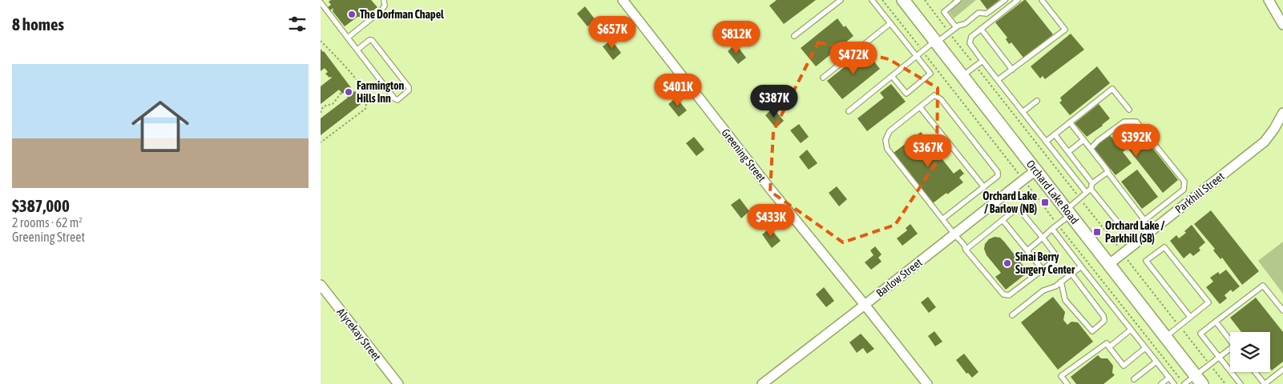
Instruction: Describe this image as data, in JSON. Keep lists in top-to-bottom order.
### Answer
{
  "streets": {
    "main road": ["Orchard Lake Road"],
    "street": [
      "Greening Street",
      "Parkhill Street",
      "Barlow Street",
      "Alycekay Street"
    ]
  },
  "crossings": [
    ["Greening Street", "Barlow Street"],
    ["Orchard Lake Road", "Parkhill Street"],
    ["Orchard Lake Road", "Barlow Street"]
  ],
  "places": {
    "other": ["The Dorfman Chapel", "Farmington Hills Inn", "Sinai Berry Surgery Center"],
    "transit": ["Orchard Lake / Barlow (NB)", "Orchard Lake / Parkhill (SB)"]
  },
  "page": {
    "heading": "8 homes",
    "price": [
      "$657K",
      "$812K",
      "$472K",
      "$401K",
      "$387K",
      "$392K",
      "$367K",
      "$433K"
    ],
    "list": [
      {
        "name": "$387,000",
        "note": "2 rooms · 62 m² · Greening Street"
      }
    ]
  }
}
